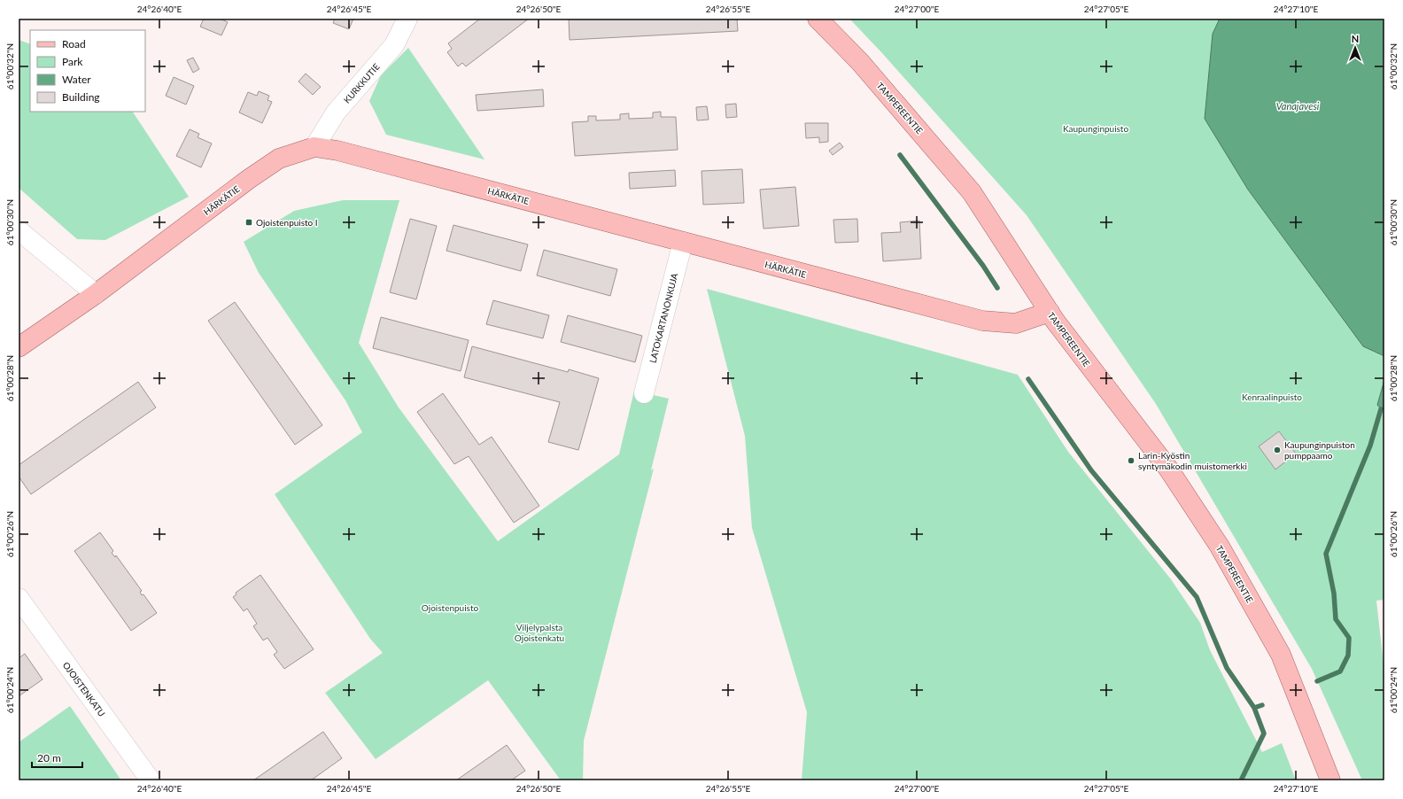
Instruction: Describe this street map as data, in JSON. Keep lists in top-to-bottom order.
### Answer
{
  "streets": {
    "main road": ["TAMPEREENTIE", "HÄRKÄTIE"],
    "street": ["KURKKUTIE", "LATOKARTANONKUJA", "OJOISTENKATU"]
  },
  "crossings": [
    ["KURKKUTIE", "HÄRKÄTIE"],
    ["TAMPEREENTIE", "HÄRKÄTIE"],
    ["HÄRKÄTIE", "LATOKARTANONKUJA"]
  ],
  "water": ["Vanajavesi"],
  "parks": [
    "Kaupunginpuisto",
    "Kenraalinpuisto",
    "Ojoistenpuisto",
    "Viljelypalsta Ojoistenkatu"
  ],
  "places": {
    "transit": ["Ojoistenpuisto I"],
    "other": ["Kaupunginpuiston pumppaamo", "Larin-Kyöstin syntymäkodin muistomerkki"]
  },
  "legend": [
    "Road",
    "Park",
    "Water",
    "Building"
  ],
  "scale_bar": "20 m",
  "north": "top",
  "coordinates": [
    "24°26'40\"E",
    "24°26'45\"E",
    "24°26'50\"E",
    "24°26'55\"E",
    "24°27'00\"E",
    "24°27'05\"E",
    "24°27'10\"E",
    "61°00'32\"N",
    "61°00'30\"N",
    "61°00'28\"N",
    "61°00'26\"N",
    "61°00'24\"N"
  ]
}
